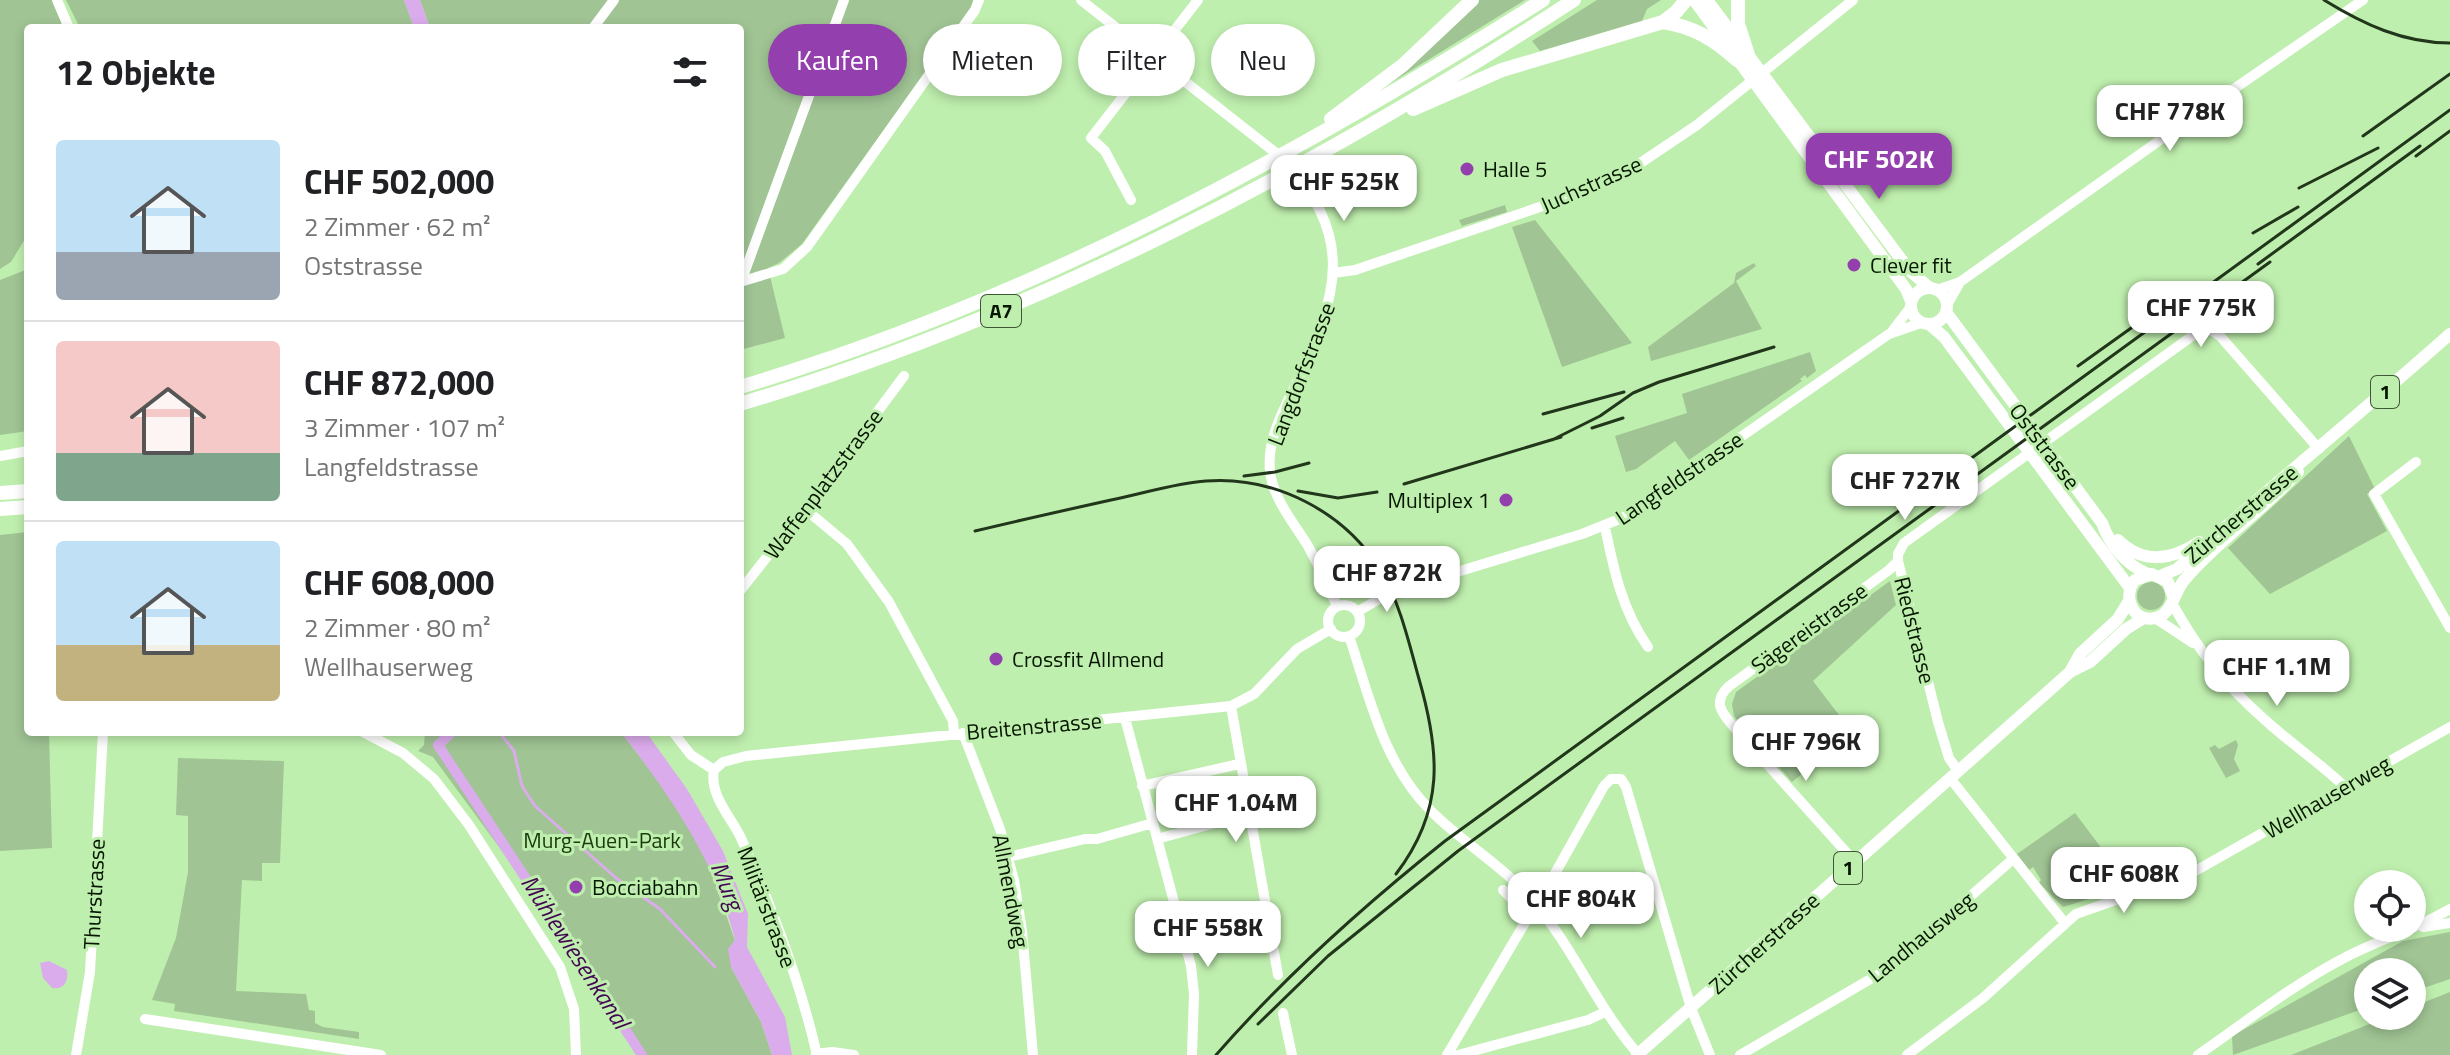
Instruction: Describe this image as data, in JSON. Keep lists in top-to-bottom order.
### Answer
{
  "streets": {
    "highway": ["A7"],
    "main road": ["1", "Oststrasse", "Zürcherstrasse"],
    "street": [
      "Juchstrasse",
      "Langdorfstrasse",
      "Langfeldstrasse",
      "Waffenplatzstrasse",
      "Sägereistrasse",
      "Riedstrasse",
      "Breitenstrasse",
      "Wellhauserweg",
      "Allmendweg",
      "Thurstrasse",
      "Militärstrasse",
      "Landhausweg"
    ]
  },
  "crossings": [
    ["Juchstrasse", "Langdorfstrasse"],
    ["Langdorfstrasse", "Langfeldstrasse"],
    ["Langdorfstrasse", "Breitenstrasse"],
    ["Oststrasse", "Langfeldstrasse"],
    ["Oststrasse", "Zürcherstrasse"],
    ["Langfeldstrasse", "Breitenstrasse"],
    ["Waffenplatzstrasse", "Allmendweg"],
    ["Zürcherstrasse", "Sägereistrasse"],
    ["Zürcherstrasse", "Riedstrasse"],
    ["Sägereistrasse", "Riedstrasse"],
    ["Breitenstrasse", "Allmendweg"],
    ["Breitenstrasse", "Militärstrasse"]
  ],
  "water": ["Murg", "Mühlewiesenkanal"],
  "parks": ["Murg-Auen-Park"],
  "places": [
    "Halle 5",
    "Clever fit",
    "Multiplex 1",
    "Crossfit Allmend",
    "Bocciabahn"
  ],
  "page": {
    "chip": [
      "Kaufen",
      "Mieten",
      "Filter",
      "Neu"
    ],
    "heading": "12 Objekte",
    "price": [
      "CHF 778K",
      "CHF 502K",
      "CHF 525K",
      "CHF 775K",
      "CHF 727K",
      "CHF 872K",
      "CHF 1.1M",
      "CHF 796K",
      "CHF 1.04M",
      "CHF 608K",
      "CHF 804K",
      "CHF 558K"
    ],
    "list": [
      {
        "name": "CHF 502,000",
        "note": "2 Zimmer · 62 m² · Oststrasse"
      },
      {
        "name": "CHF 872,000",
        "note": "3 Zimmer · 107 m² · Langfeldstrasse"
      },
      {
        "name": "CHF 608,000",
        "note": "2 Zimmer · 80 m² · Wellhauserweg"
      }
    ]
  }
}
